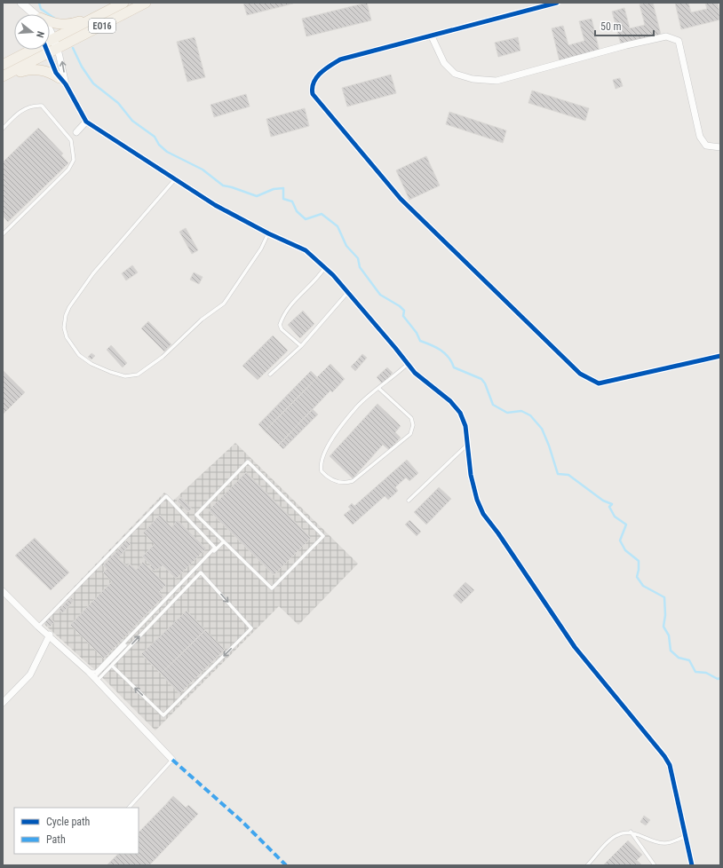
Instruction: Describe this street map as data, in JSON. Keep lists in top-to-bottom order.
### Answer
{
  "streets": {
    "main road": ["ΕΟ16"]
  },
  "legend": ["Cycle path", "Path"],
  "scale_bar": "50 m",
  "north": "right"
}
